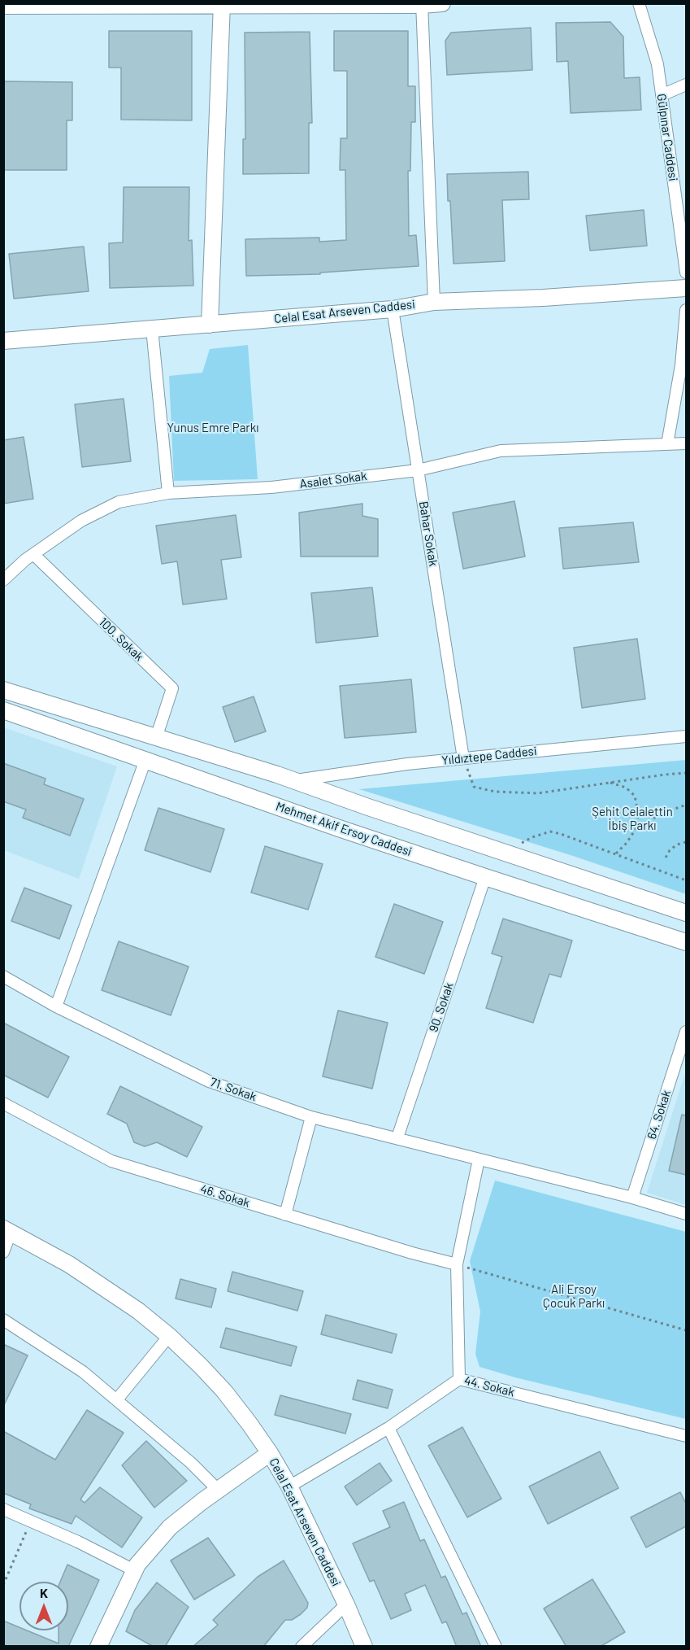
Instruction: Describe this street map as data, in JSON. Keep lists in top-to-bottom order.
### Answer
{
  "streets": {
    "main road": ["Celal Esat Arseven Caddesi", "Mehmet Akif Ersoy Caddesi"],
    "street": [
      "Gülpınar Caddesi",
      "Asalet Sokak",
      "Bahar Sokak",
      "100. Sokak",
      "Yıldıztepe Caddesi",
      "90. Sokak",
      "71. Sokak",
      "64. Sokak",
      "46. Sokak",
      "44. Sokak"
    ]
  },
  "crossings": [
    ["Celal Esat Arseven Caddesi", "Bahar Sokak"],
    ["Celal Esat Arseven Caddesi", "44. Sokak"],
    ["Asalet Sokak", "Bahar Sokak"],
    ["Asalet Sokak", "100. Sokak"],
    ["Bahar Sokak", "Yıldıztepe Caddesi"],
    ["Mehmet Akif Ersoy Caddesi", "90. Sokak"],
    ["90. Sokak", "71. Sokak"],
    ["71. Sokak", "64. Sokak"]
  ],
  "parks": ["Yunus Emre Parkı", "Şehit Celalettin İbiş Parkı", "Ali Ersoy Çocuk Parkı"],
  "north": "top"
}
